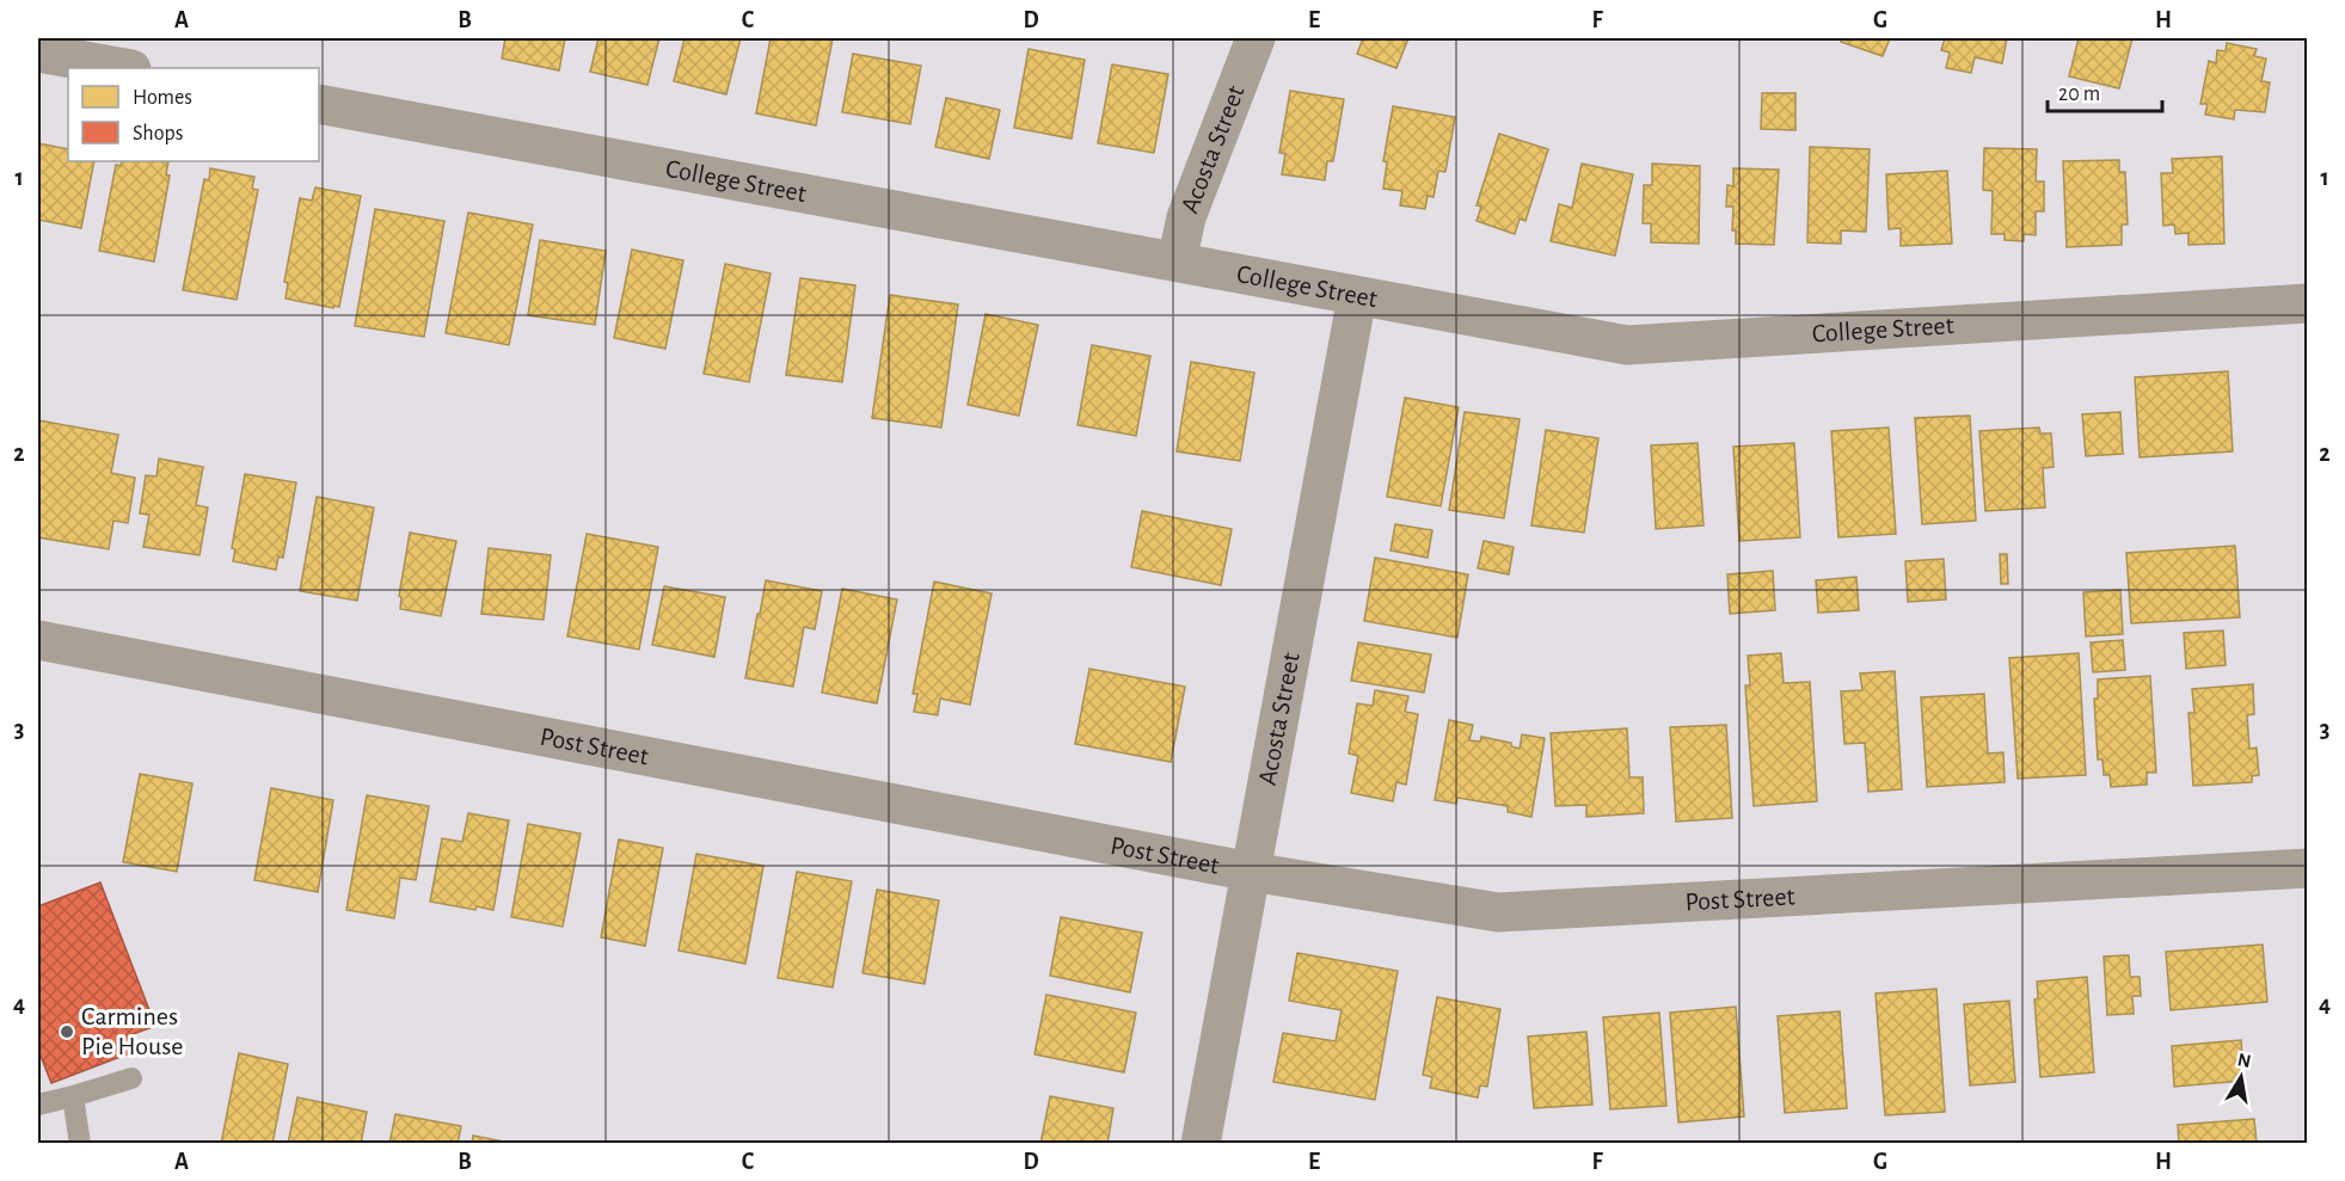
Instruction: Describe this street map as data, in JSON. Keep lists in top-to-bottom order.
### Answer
{
  "streets": {
    "street": ["Acosta Street", "College Street", "Post Street"]
  },
  "crossings": [
    ["Acosta Street", "College Street"],
    ["Acosta Street", "Post Street"]
  ],
  "places": ["Carmines Pie House"],
  "legend": ["Homes", "Shops"],
  "scale_bar": "20 m",
  "north": "top",
  "grid": {
    "columns": [
      "A",
      "B",
      "C",
      "D",
      "E",
      "F",
      "G",
      "H"
    ],
    "rows": [
      "1",
      "2",
      "3",
      "4"
    ]
  }
}
